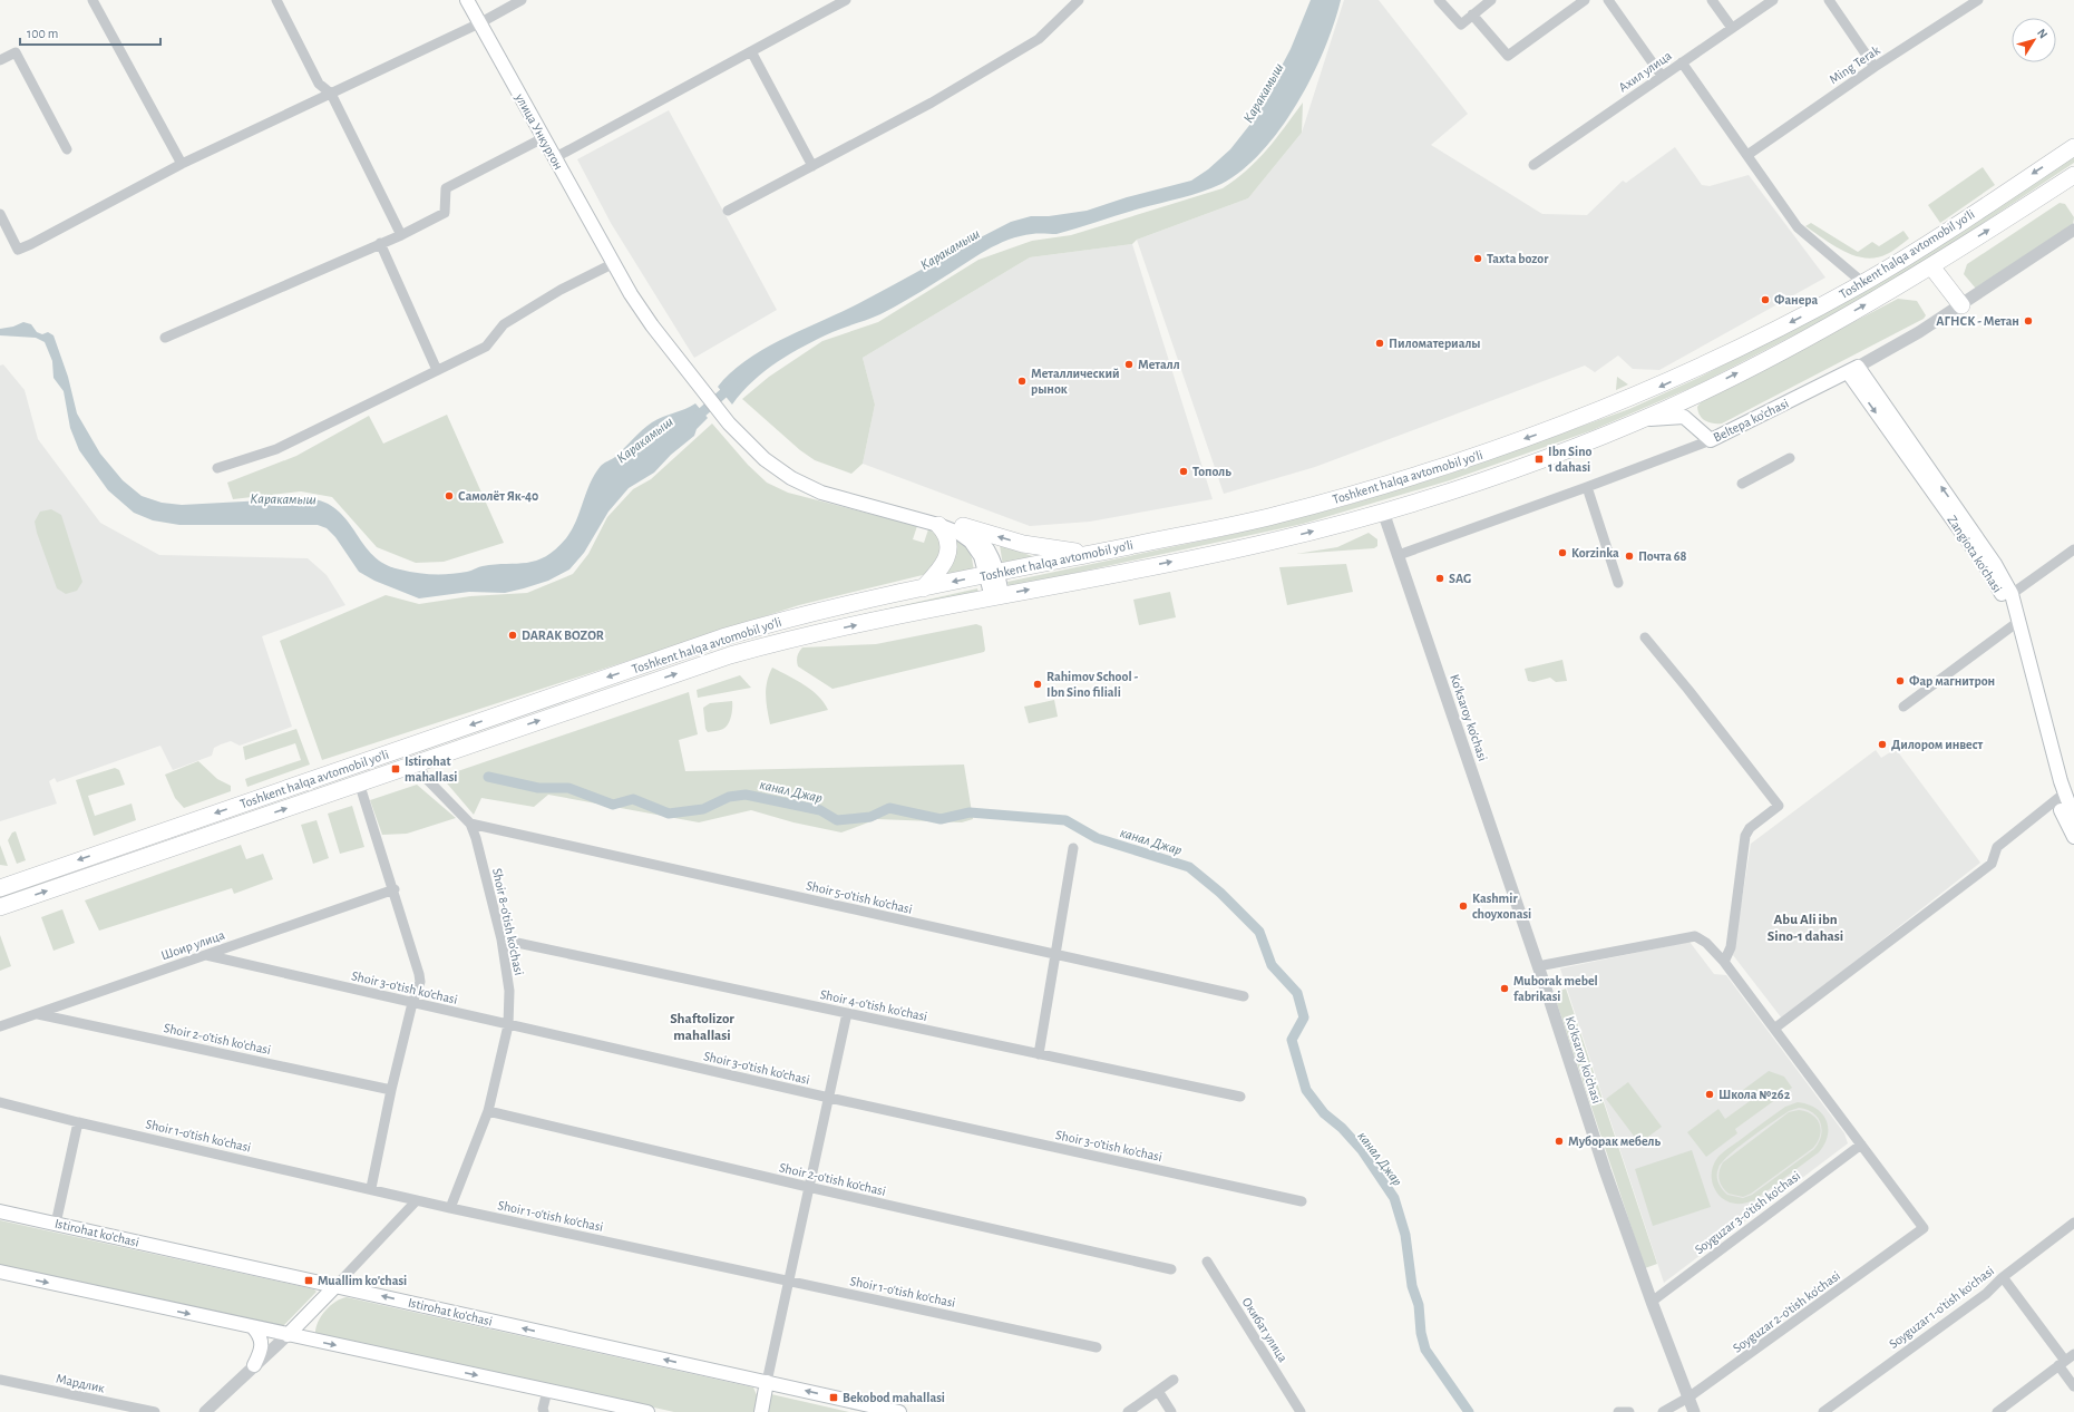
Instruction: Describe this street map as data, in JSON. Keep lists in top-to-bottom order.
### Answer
{
  "streets": {
    "highway": ["Toshkent halqa avtomobil yo'li"],
    "main road": [
      "улица Ункургон",
      "Beltepa ko'chasi",
      "Zangiota ko'chasi",
      "Istirohat ko'chasi"
    ],
    "street": [
      "Ming Terak",
      "Ахил улица",
      "Ko'ksaroy ko'chasi",
      "Shoir 5-o'tish ko'chasi",
      "Shoir 8-o'tish ko'chasi",
      "Шоир улица",
      "Shoir 3-o'tish ko'chasi",
      "Shoir 4-o'tish ko'chasi",
      "Shoir 2-o'tish ko'chasi",
      "Shoir 1-o'tish ko'chasi",
      "Soyguzar 3-o'tish ko'chasi",
      "Soyguzar 1-o'tish ko'chasi",
      "Soyguzar 2-o'tish ko'chasi",
      "Окибат улица",
      "Мардлик"
    ]
  },
  "crossings": [
    ["Toshkent halqa avtomobil yo'li", "Ko'ksaroy ko'chasi"],
    ["Toshkent halqa avtomobil yo'li", "Shoir 8-o'tish ko'chasi"],
    ["Beltepa ko'chasi", "Zangiota ko'chasi"],
    ["Beltepa ko'chasi", "Ko'ksaroy ko'chasi"],
    ["Ko'ksaroy ko'chasi", "Soyguzar 3-o'tish ko'chasi"],
    ["Ko'ksaroy ko'chasi", "Soyguzar 2-o'tish ko'chasi"],
    ["Shoir 5-o'tish ko'chasi", "Shoir 8-o'tish ko'chasi"],
    ["Shoir 8-o'tish ko'chasi", "Shoir 3-o'tish ko'chasi"],
    ["Shoir 8-o'tish ko'chasi", "Shoir 4-o'tish ko'chasi"],
    ["Shoir 8-o'tish ko'chasi", "Shoir 2-o'tish ko'chasi"],
    ["Shoir 8-o'tish ko'chasi", "Shoir 1-o'tish ko'chasi"],
    ["Шоир улица", "Shoir 3-o'tish ko'chasi"],
    ["Шоир улица", "Shoir 2-o'tish ko'chasi"],
    ["Soyguzar 3-o'tish ko'chasi", "Soyguzar 2-o'tish ko'chasi"]
  ],
  "districts": ["Abu Ali ibn Sino-1 dahasi", "Shaftolizor mahallasi"],
  "water": ["Каракамыш", "канал Джар"],
  "places": {
    "other": [
      "Taxta bozor",
      "Фанера",
      "АГНСК - Метан",
      "Пиломатериалы",
      "Металл",
      "Металлический рынок",
      "Тополь",
      "Самолёт Як-40",
      "Korzinka",
      "Почта 68",
      "SAG",
      "DARAK BOZOR",
      "Фар магнитрон",
      "Rahimov School - Ibn Sino filiali",
      "Дилором инвест",
      "Kashmir choyxonasi",
      "Muborak mebel fabrikasi",
      "Школа №262",
      "Муборак мебель"
    ],
    "transit": [
      "Ibn Sino 1 dahasi",
      "Istirohat mahallasi",
      "Muallim ko'chasi",
      "Bekobod mahallasi"
    ]
  },
  "scale_bar": "100 m",
  "north": "top right"
}
